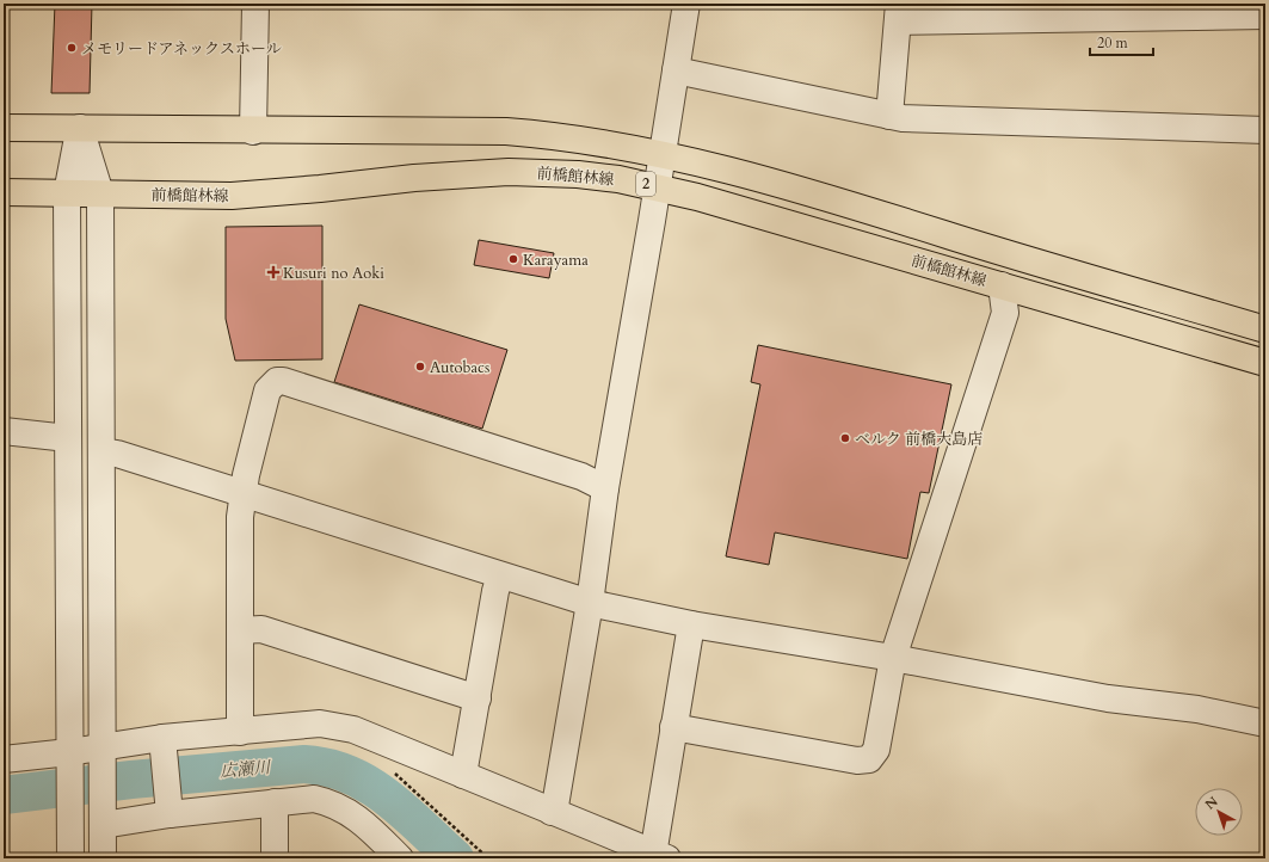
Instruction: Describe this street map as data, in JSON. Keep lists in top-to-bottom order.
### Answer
{
  "streets": {
    "main road": ["前橋館林線", "2"]
  },
  "water": ["広瀬川"],
  "places": {
    "other": [
      "メモリードアネックスホール",
      "Karayama",
      "Autobacs",
      "ベルク 前橋大島店"
    ],
    "health": ["Kusuri no Aoki"]
  },
  "scale_bar": "20 m",
  "north": "top left"
}
